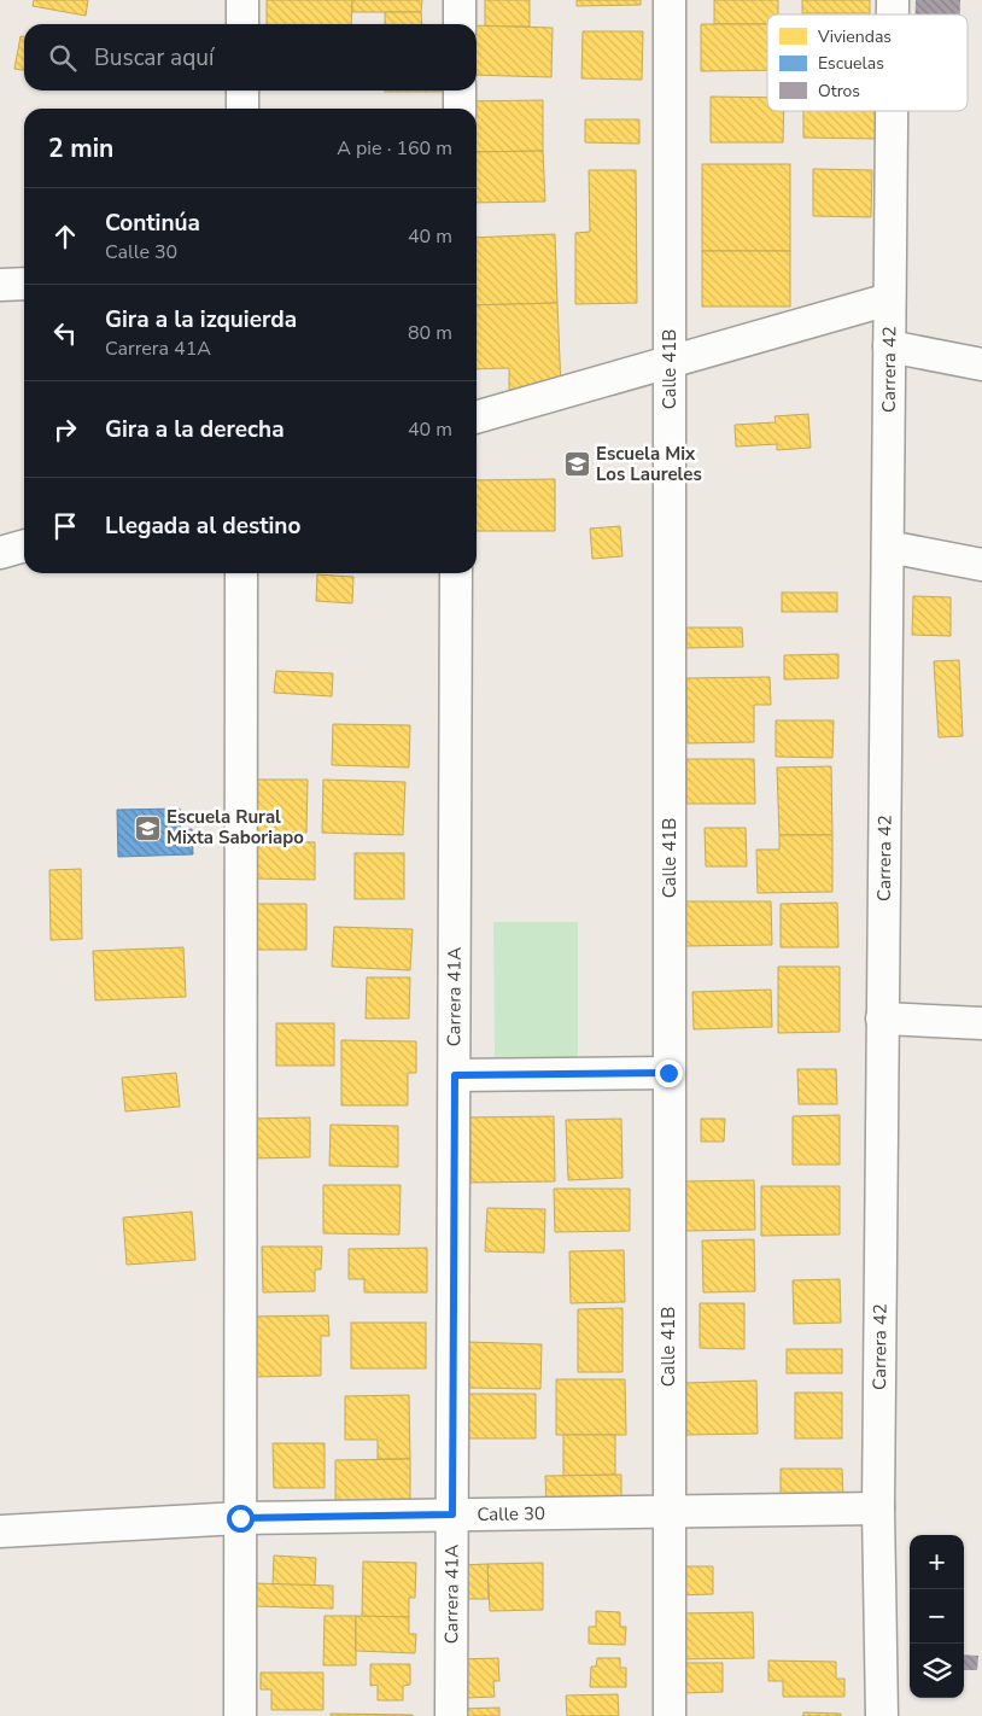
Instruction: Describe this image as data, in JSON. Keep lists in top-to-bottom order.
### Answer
{
  "streets": {
    "street": [
      "Calle 41B",
      "Carrera 42",
      "Carrera 41A",
      "Calle 30"
    ]
  },
  "crossings": [
    ["Calle 41B", "Calle 30"],
    ["Carrera 42", "Calle 30"],
    ["Carrera 41A", "Calle 30"]
  ],
  "places": {
    "school or university": ["Escuela Mix Los Laureles", "Escuela Rural Mixta Saboriapo"]
  },
  "legend": ["Viviendas", "Escuelas", "Otros"],
  "page": {
    "search": "Buscar aquí",
    "heading": ["2 min", "A pie · 160 m"],
    "list": [
      ["Continúa", "Calle 30", "40 m"],
      ["Gira a la izquierda", "Carrera 41A", "80 m"],
      ["Gira a la derecha", "40 m"],
      "Llegada al destino"
    ],
    "map_buttons": ["+", "−"]
  }
}
